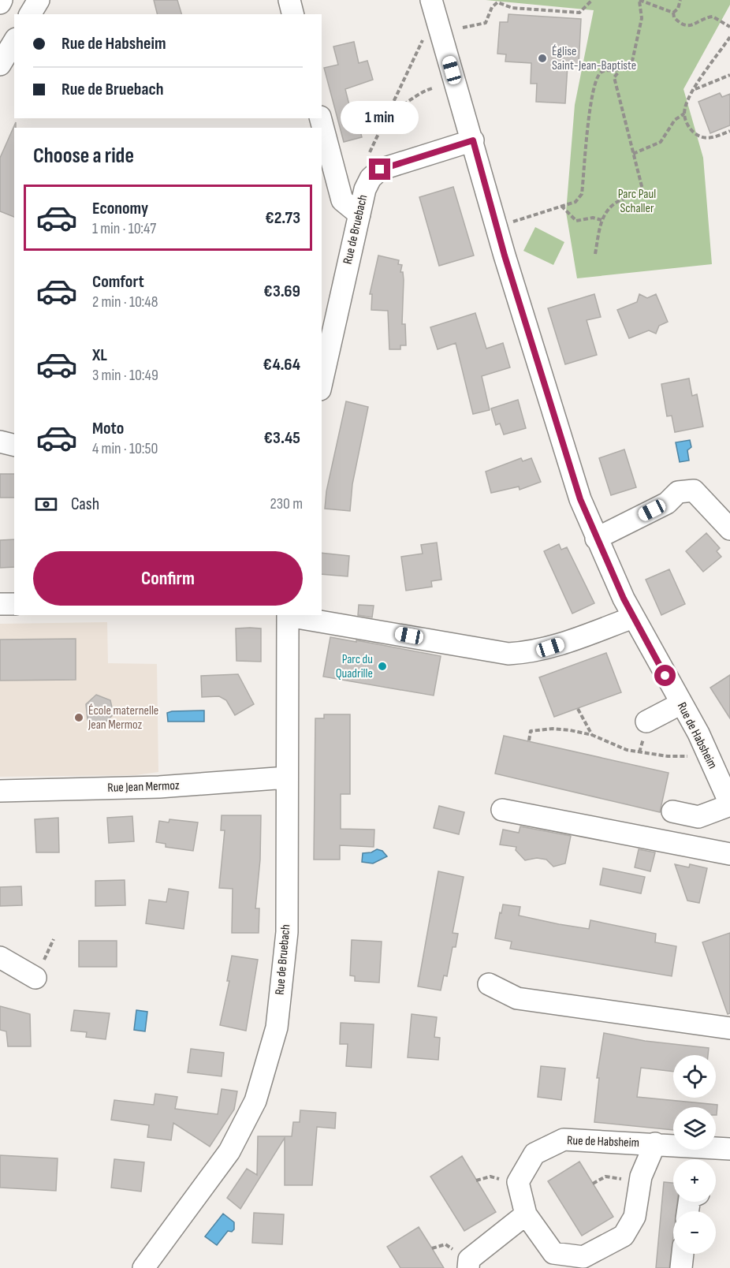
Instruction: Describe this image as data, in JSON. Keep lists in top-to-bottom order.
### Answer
{
  "streets": {
    "street": ["Rue de Bruebach", "Rue de Habsheim", "Rue Jean Mermoz"]
  },
  "crossings": [
    ["Rue de Bruebach", "Rue de Habsheim"],
    ["Rue de Bruebach", "Rue Jean Mermoz"]
  ],
  "parks": ["Parc Paul Schaller"],
  "places": ["Église Saint-Jean-Baptiste", "Parc du Quadrille", "École maternelle Jean Mermoz"],
  "page": {
    "banner": ["Rue de Habsheim", "Rue de Bruebach"],
    "bubble": "1 min",
    "heading": "Choose a ride",
    "list": [
      {
        "name": "Economy",
        "note": "1 min · 10:47",
        "value": "€2.73"
      },
      {
        "name": "Comfort",
        "note": "2 min · 10:48",
        "value": "€3.69"
      },
      {
        "name": "XL",
        "note": "3 min · 10:49",
        "value": "€4.64"
      },
      {
        "name": "Moto",
        "note": "4 min · 10:50",
        "value": "€3.45"
      }
    ],
    "pay": ["Cash", "230 m"],
    "buttons": "Confirm",
    "map_buttons": ["+", "−"]
  }
}
